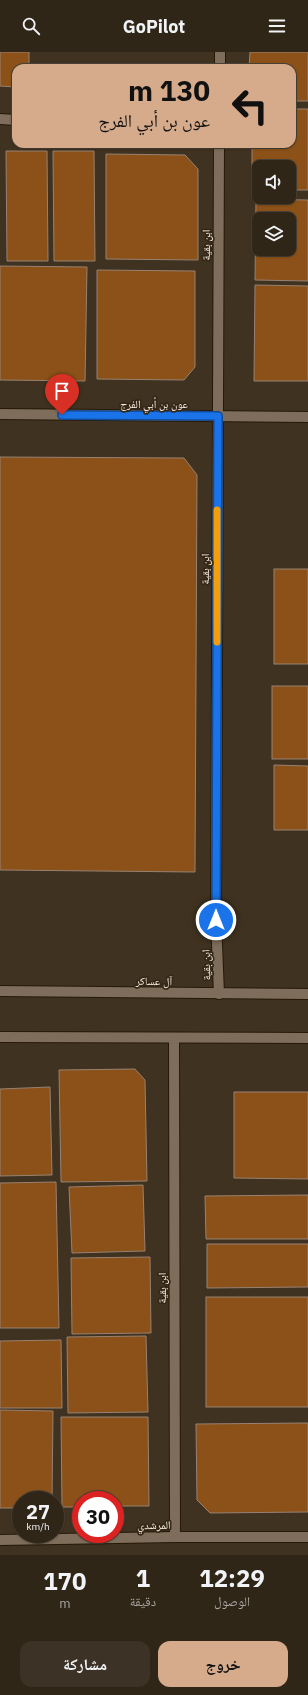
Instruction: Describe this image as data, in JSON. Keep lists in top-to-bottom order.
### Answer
{
  "streets": {
    "street": [
      "ابن بقية",
      "عون بن أبي الفرج",
      "آل عساكر",
      "المرشدي"
    ]
  },
  "crossings": [
    ["ابن بقية", "عون بن أبي الفرج"],
    ["ابن بقية", "آل عساكر"],
    ["ابن بقية", "المرشدي"]
  ],
  "page": {
    "header": "GoPilot",
    "turn": ["130 m", "عون بن أبي الفرج"],
    "speed": "27 km/h",
    "limit": "30",
    "eta": [
      "12:29",
      "الوصول",
      "1",
      "دقيقة",
      "170",
      "m"
    ],
    "buttons": ["خروج", "مشاركة"]
  }
}
